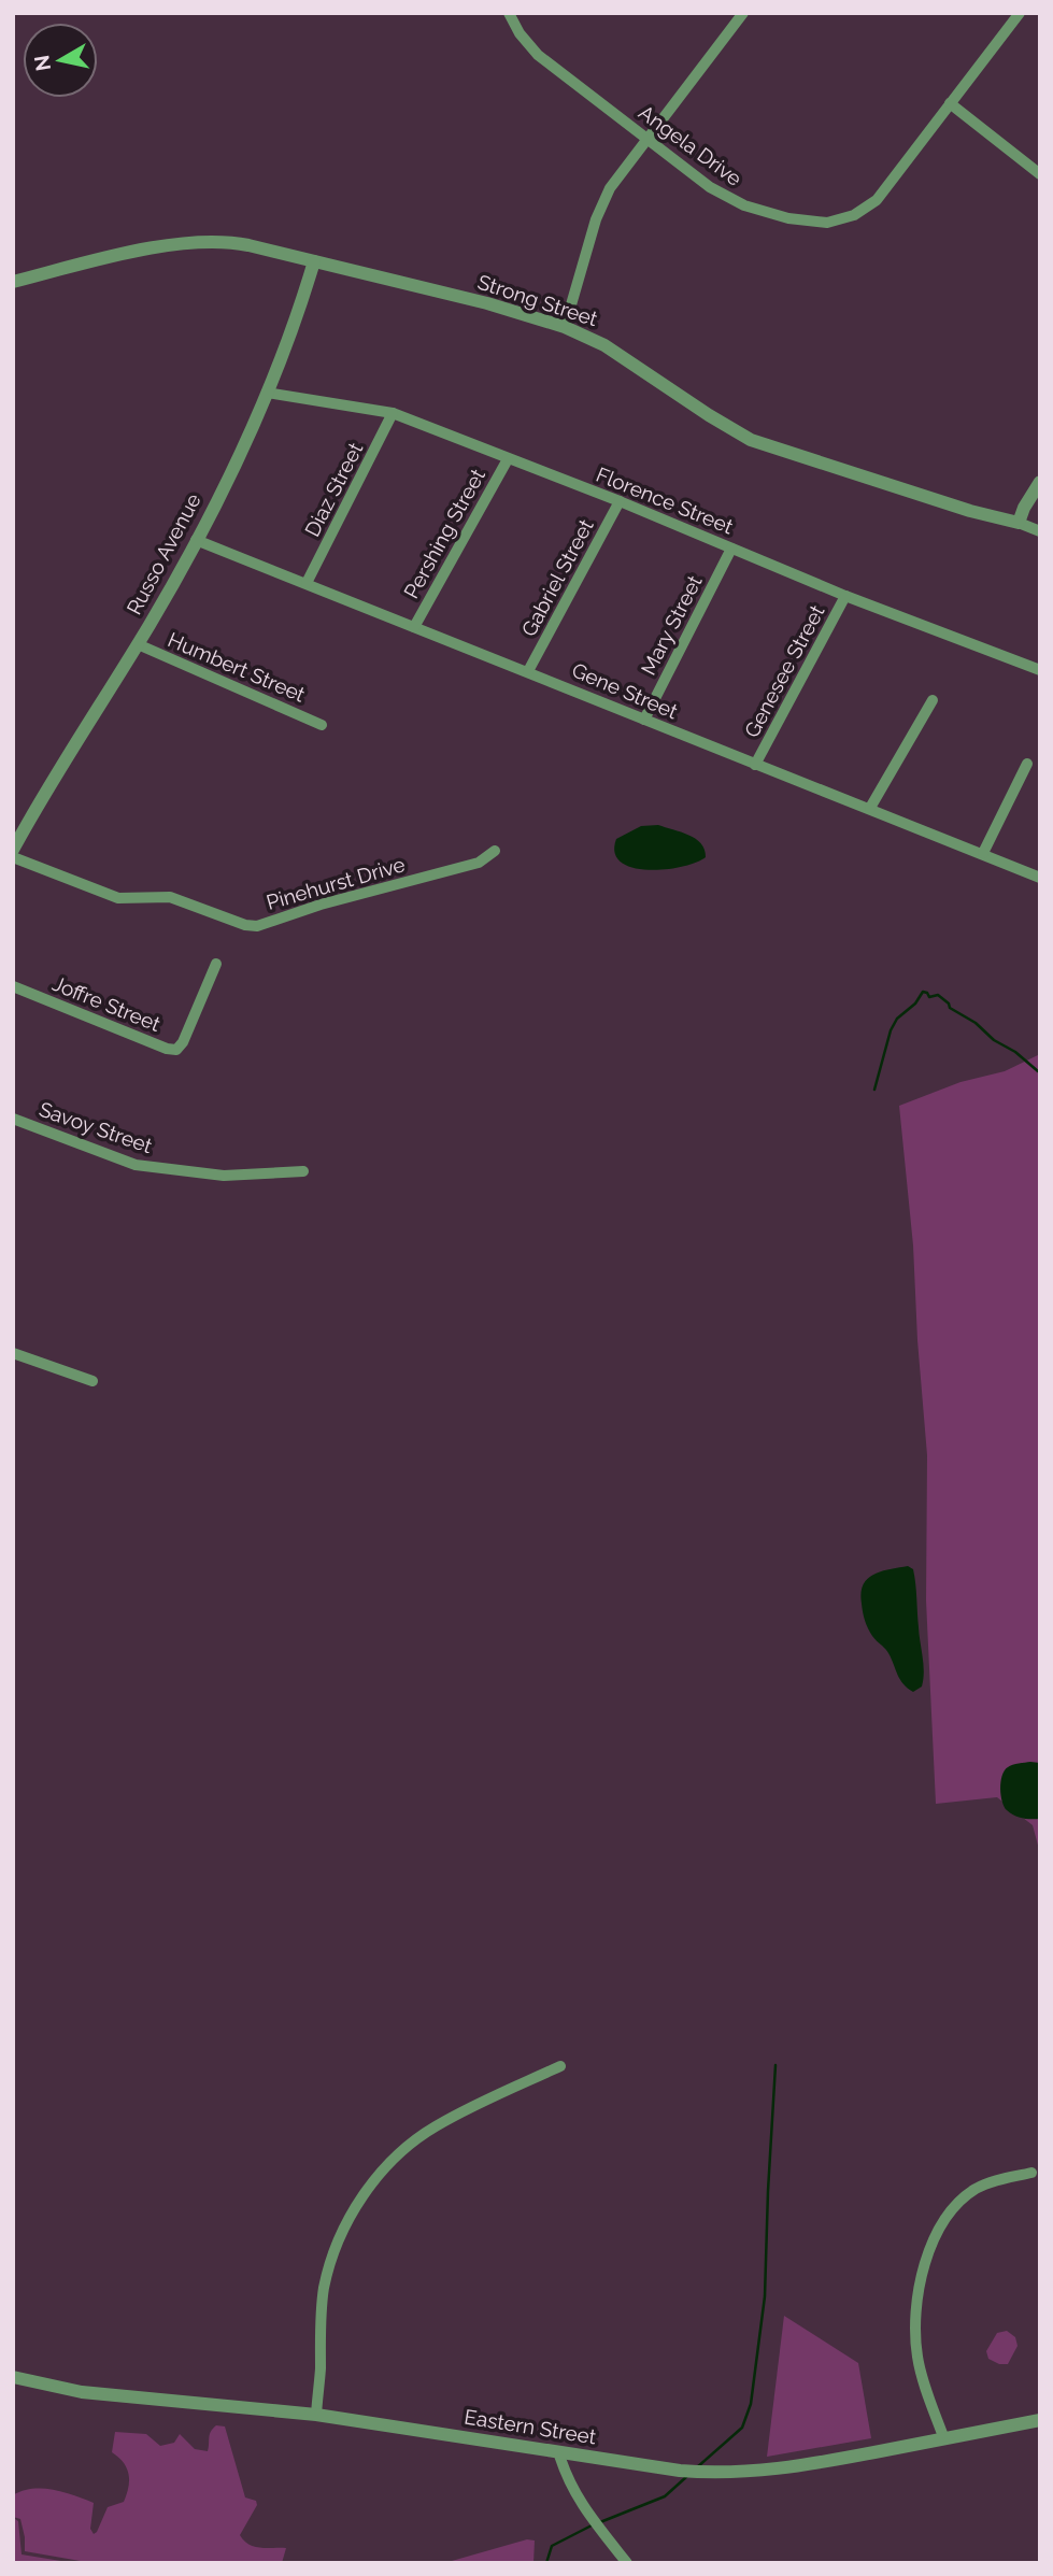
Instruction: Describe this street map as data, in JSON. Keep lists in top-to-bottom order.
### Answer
{
  "streets": {
    "street": [
      "Angela Drive",
      "Strong Street",
      "Diaz Street",
      "Florence Street",
      "Pershing Street",
      "Russo Avenue",
      "Gabriel Street",
      "Mary Street",
      "Humbert Street",
      "Genesee Street",
      "Gene Street",
      "Pinehurst Drive",
      "Joffre Street",
      "Savoy Street",
      "Eastern Street"
    ]
  },
  "crossings": [
    ["Strong Street", "Russo Avenue"],
    ["Diaz Street", "Florence Street"],
    ["Diaz Street", "Gene Street"],
    ["Florence Street", "Pershing Street"],
    ["Florence Street", "Russo Avenue"],
    ["Florence Street", "Gabriel Street"],
    ["Florence Street", "Mary Street"],
    ["Florence Street", "Genesee Street"],
    ["Pershing Street", "Gene Street"],
    ["Russo Avenue", "Humbert Street"],
    ["Russo Avenue", "Gene Street"],
    ["Gabriel Street", "Gene Street"],
    ["Mary Street", "Gene Street"],
    ["Genesee Street", "Gene Street"]
  ],
  "north": "left"
}
